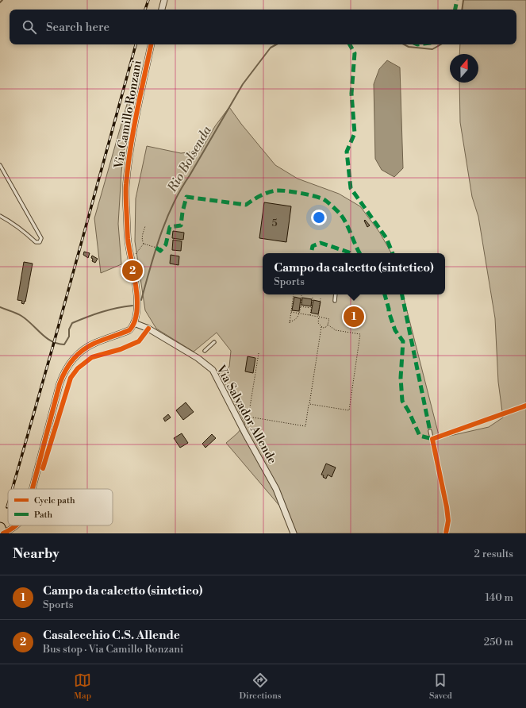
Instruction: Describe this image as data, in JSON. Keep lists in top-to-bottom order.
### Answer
{
  "streets": {
    "street": ["Via Camillo Ronzani", "Via Salvador Allende"]
  },
  "crossings": [
    ["Via Camillo Ronzani", "Via Salvador Allende"]
  ],
  "water": ["Rio Bolsenda"],
  "house_numbers": ["5"],
  "legend": ["Cycle path", "Path"],
  "north": "top",
  "page": {
    "search": "Search here",
    "popup": ["Campo da calcetto (sintetico)", "Sports"],
    "pins": ["2", "1"],
    "heading": ["Nearby", "2 results"],
    "list": [
      {
        "mark": "1",
        "name": "Campo da calcetto (sintetico)",
        "note": "Sports",
        "value": "140 m"
      },
      {
        "mark": "2",
        "name": "Casalecchio C.S. Allende",
        "note": "Bus stop · Via Camillo Ronzani",
        "value": "250 m"
      }
    ],
    "nav": ["Map", "Directions", "Saved"]
  }
}
